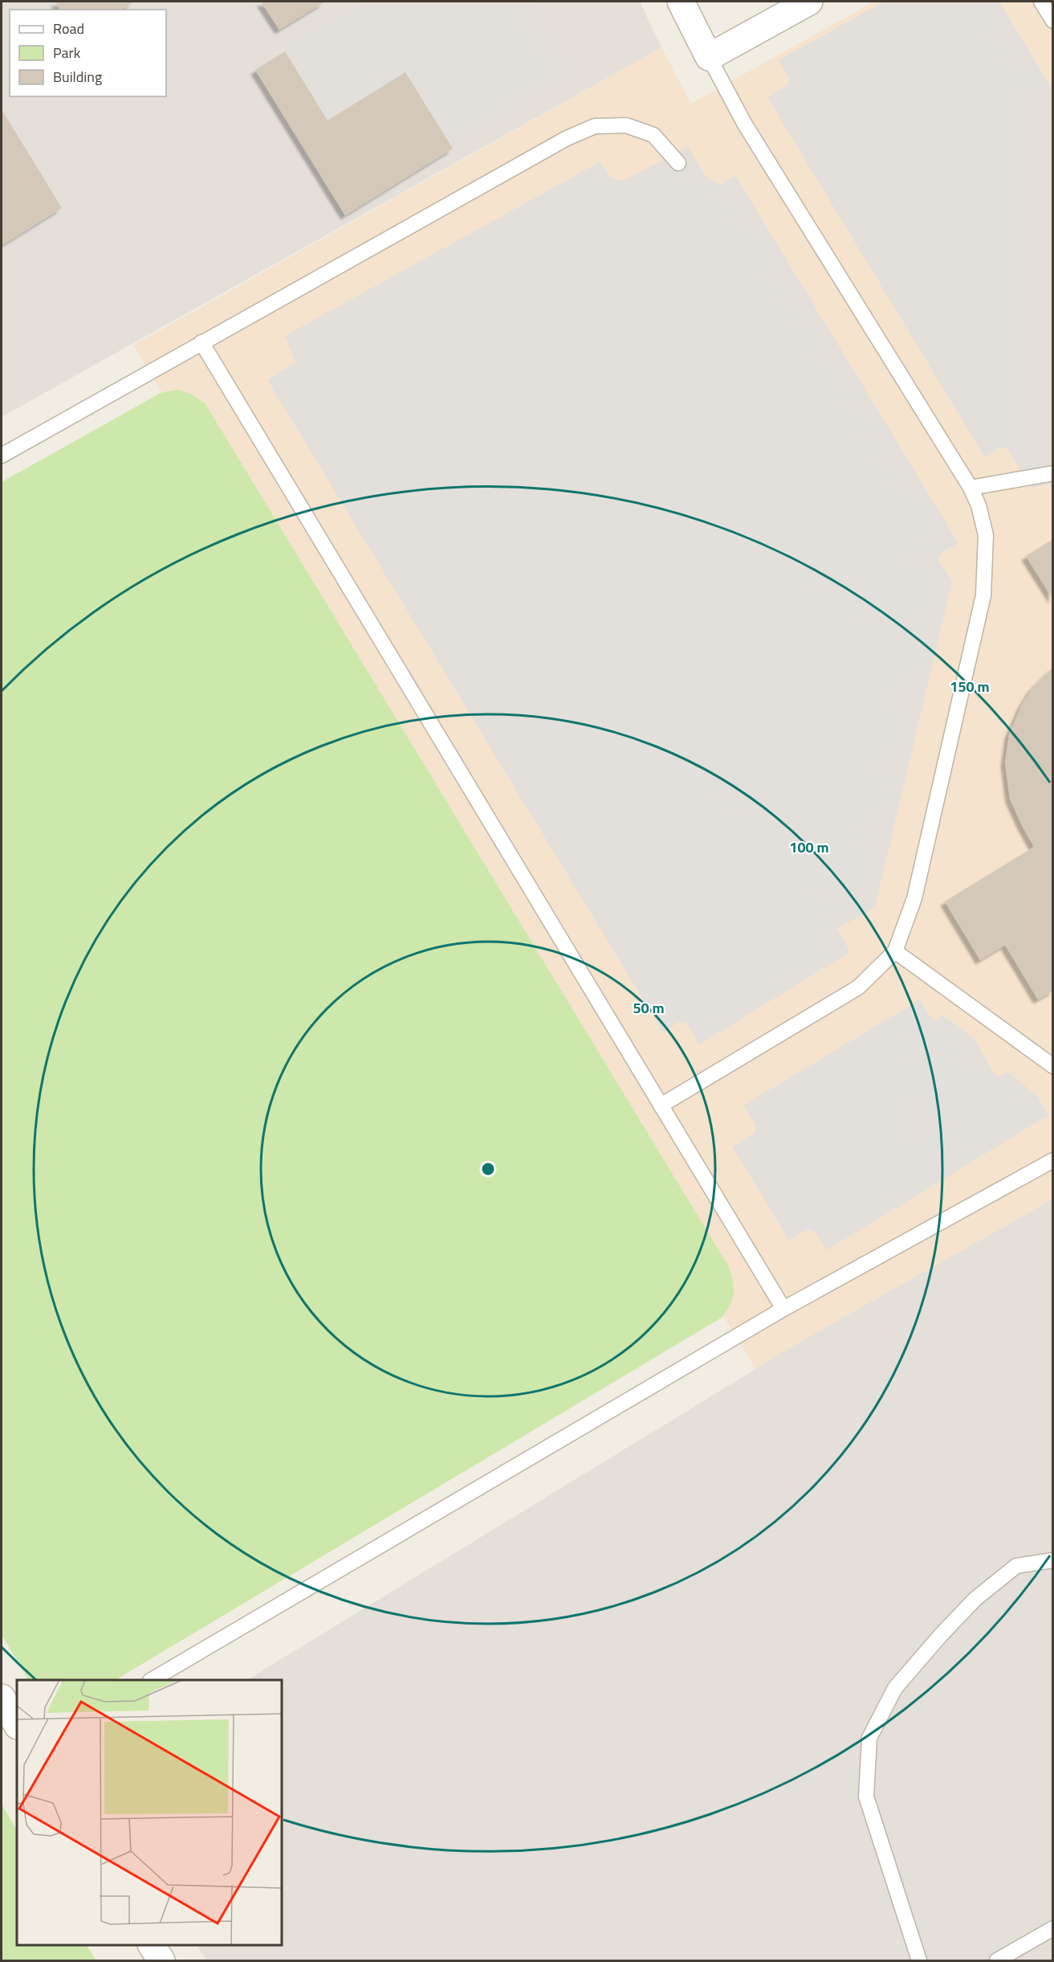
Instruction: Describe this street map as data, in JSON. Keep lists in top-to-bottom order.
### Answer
{
  "legend": ["Road", "Park", "Building"],
  "rings": ["150 m", "100 m", "50 m"]
}
